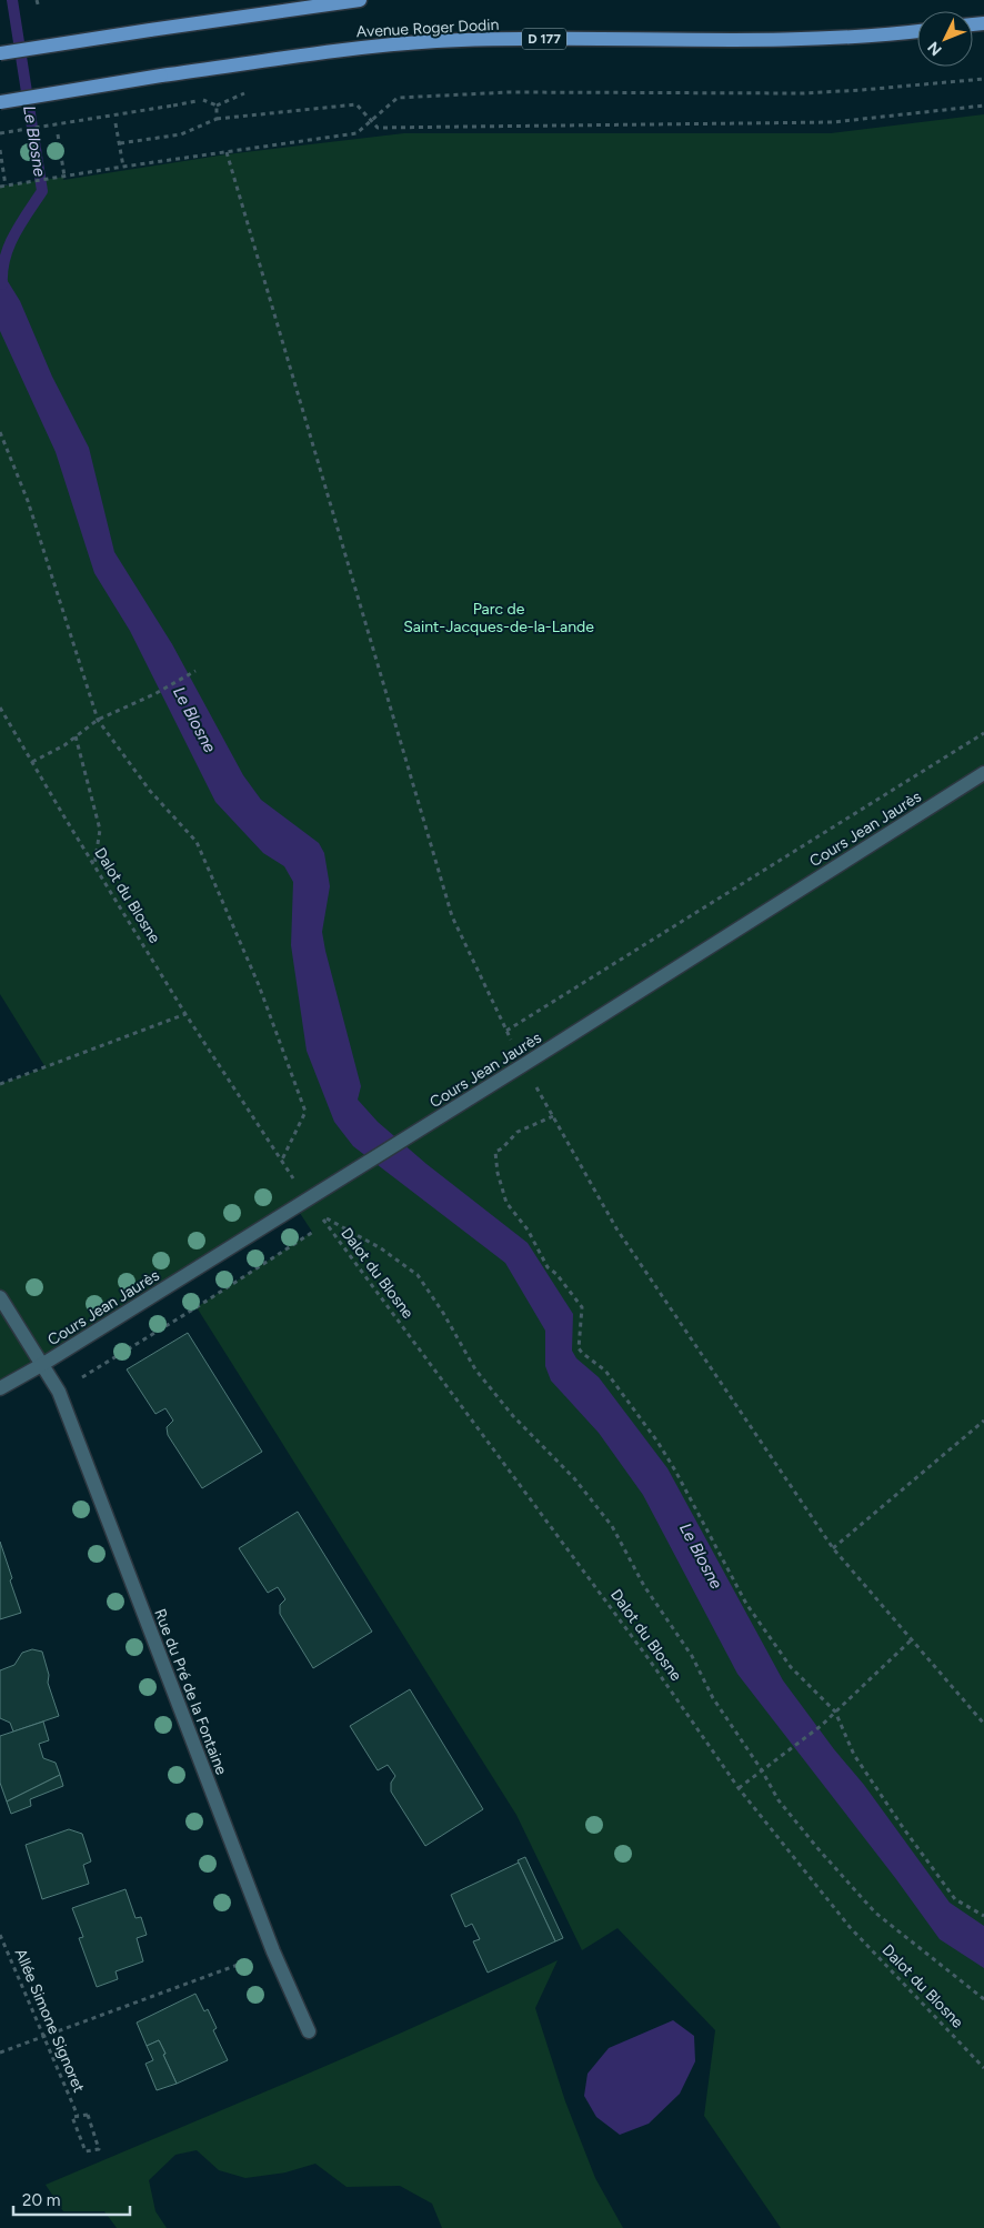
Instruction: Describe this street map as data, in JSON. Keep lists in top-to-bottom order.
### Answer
{
  "streets": {
    "main road": ["Avenue Roger Dodin", "D 177"],
    "street": ["Cours Jean Jaurès", "Rue du Pré de la Fontaine"],
    "path": ["Dalot du Blosne", "Allée Simone Signoret"]
  },
  "crossings": [
    ["Cours Jean Jaurès", "Rue du Pré de la Fontaine"]
  ],
  "water": ["Le Blosne"],
  "parks": ["Parc de Saint-Jacques-de-la-Lande"],
  "scale_bar": "20 m",
  "north": "bottom left"
}
